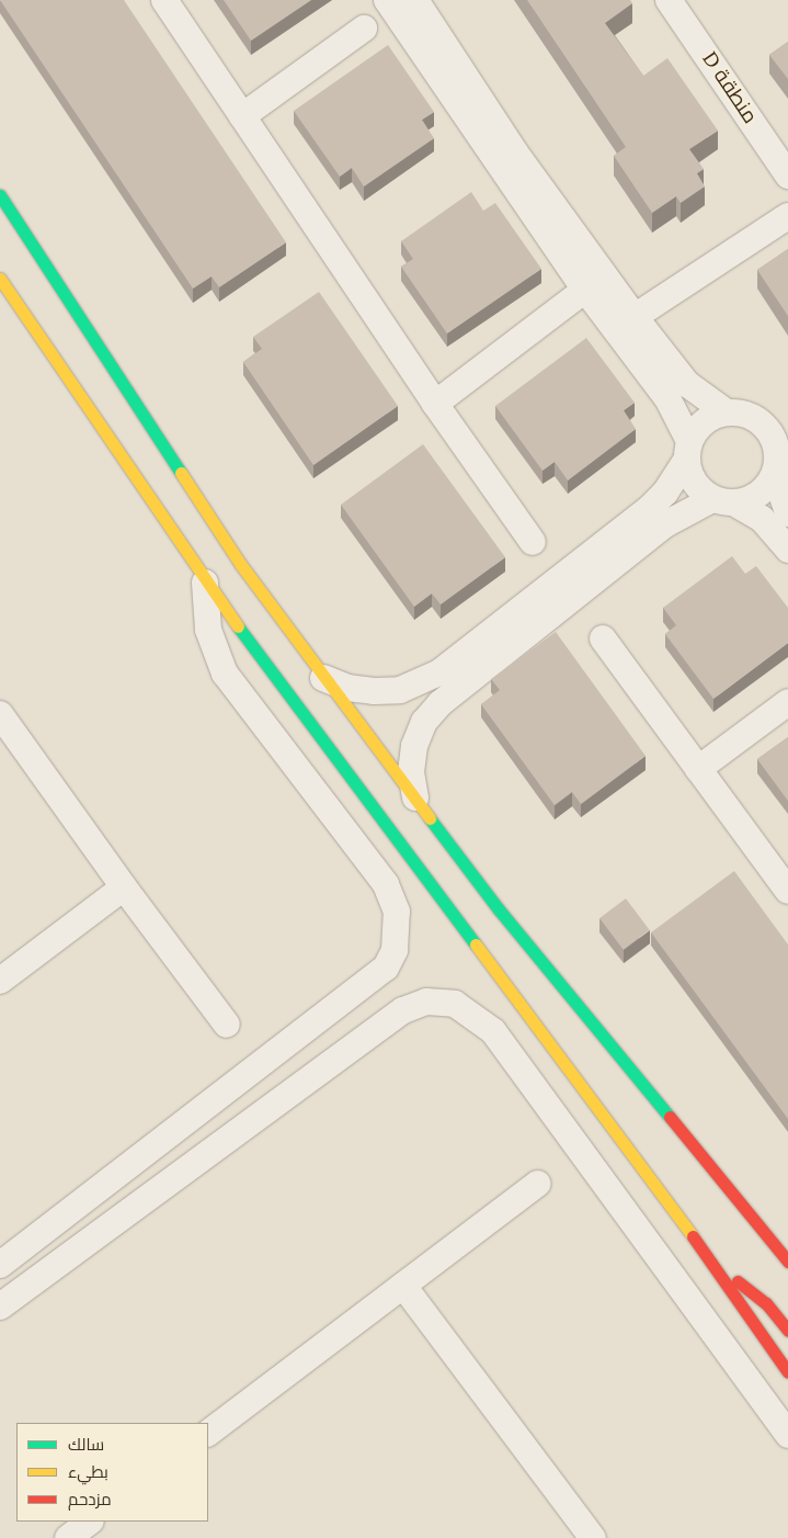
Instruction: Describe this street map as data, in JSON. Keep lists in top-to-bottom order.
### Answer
{
  "streets": {
    "street": ["D منطقة"]
  },
  "legend": ["سالك", "بطيء", "مزدحم"]
}
